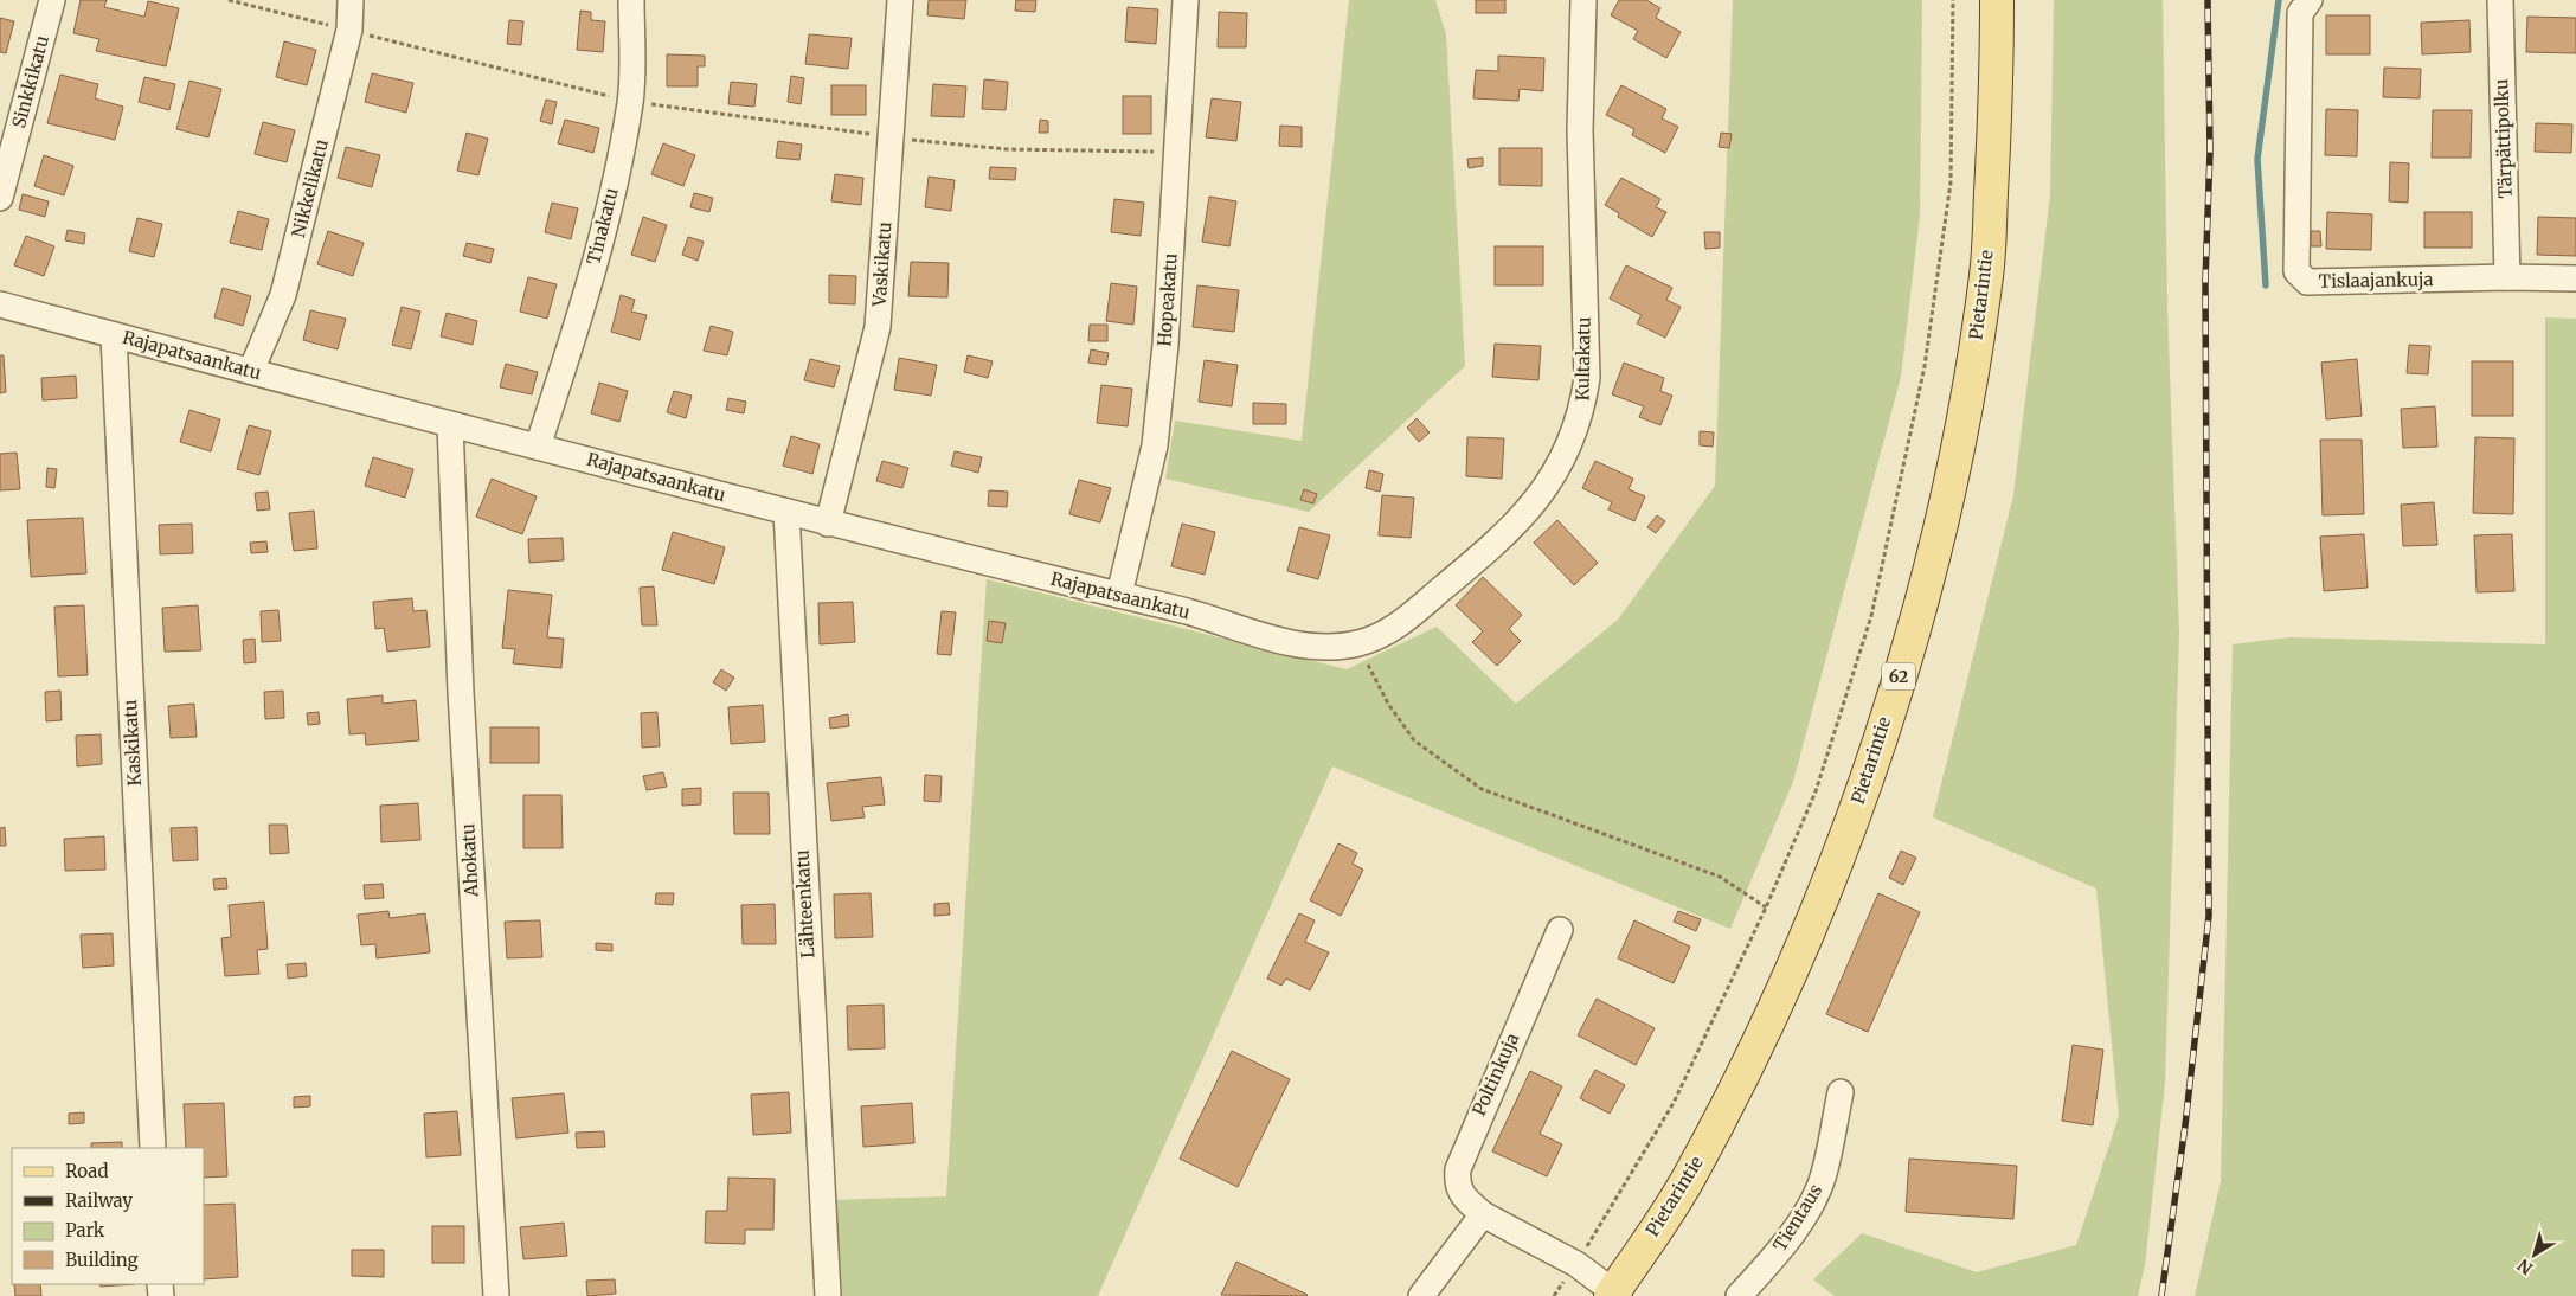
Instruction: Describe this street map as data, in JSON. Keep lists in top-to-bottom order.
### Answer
{
  "streets": {
    "main road": ["Pietarintie", "62"],
    "street": [
      "Sinkkikatu",
      "Tärpättipolku",
      "Nikkelikatu",
      "Tinakatu",
      "Vaskikatu",
      "Tislaajankuja",
      "Hopeakatu",
      "Rajapatsaankatu",
      "Kultakatu",
      "Kaskikatu",
      "Ahokatu",
      "Lähteenkatu",
      "Poltinkuja",
      "Tientaus"
    ]
  },
  "crossings": [
    ["Tärpättipolku", "Tislaajankuja"],
    ["Nikkelikatu", "Rajapatsaankatu"],
    ["Tinakatu", "Rajapatsaankatu"],
    ["Vaskikatu", "Rajapatsaankatu"],
    ["Pietarintie", "Poltinkuja"],
    ["Hopeakatu", "Rajapatsaankatu"],
    ["Rajapatsaankatu", "Kultakatu"],
    ["Rajapatsaankatu", "Kaskikatu"],
    ["Rajapatsaankatu", "Ahokatu"],
    ["Rajapatsaankatu", "Lähteenkatu"]
  ],
  "legend": [
    "Road",
    "Railway",
    "Park",
    "Building"
  ],
  "north": "bottom left"
}
